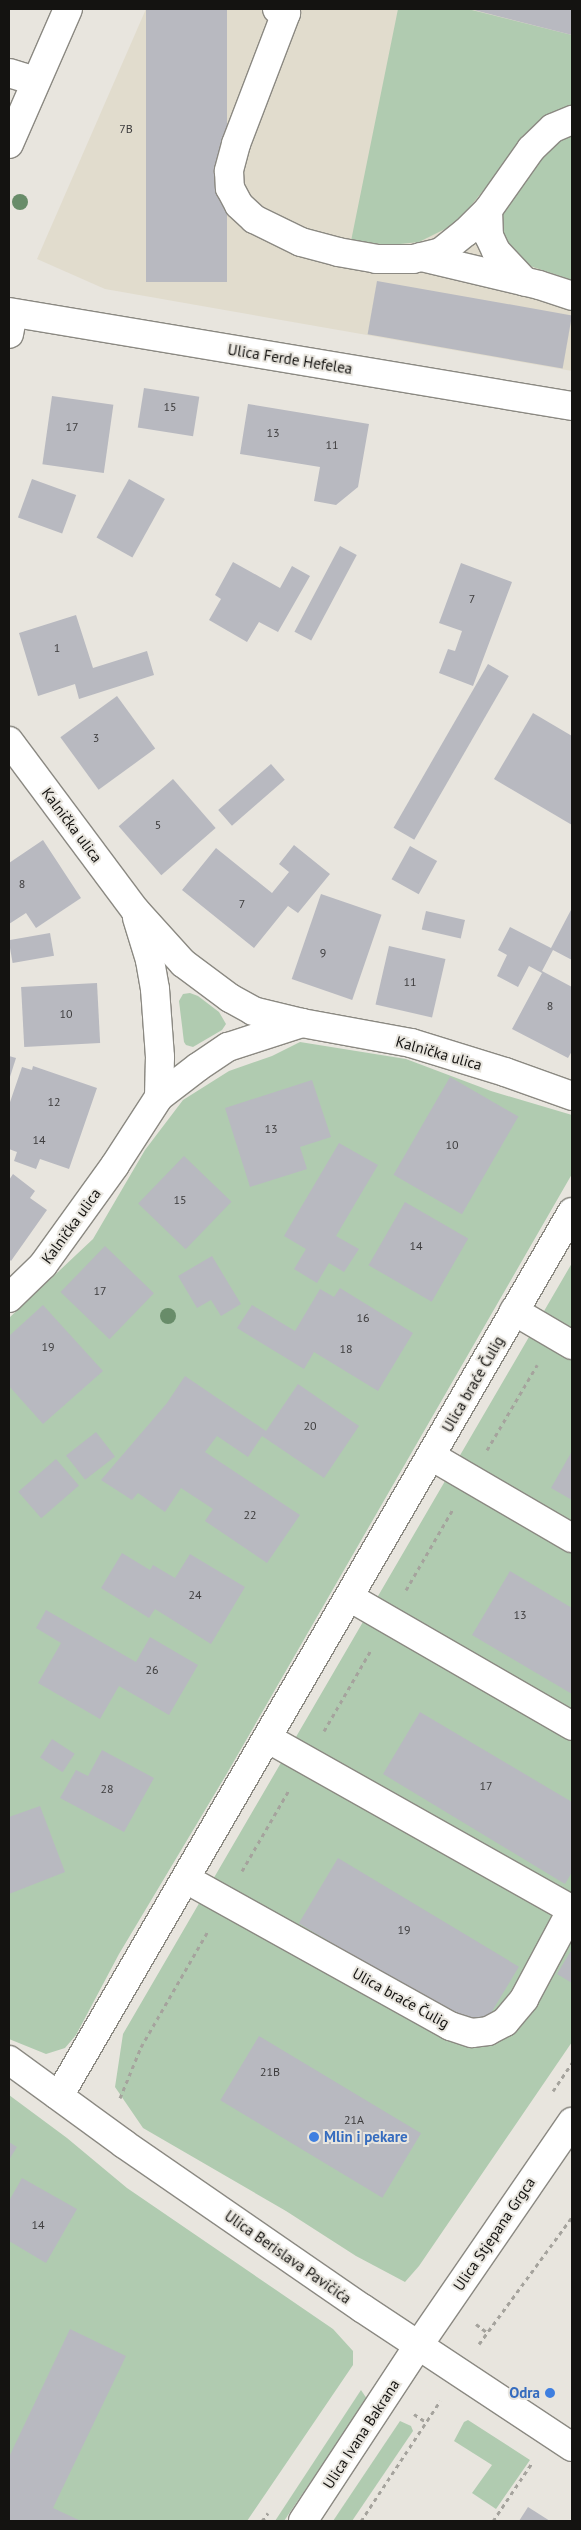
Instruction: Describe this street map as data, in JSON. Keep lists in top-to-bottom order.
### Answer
{
  "streets": {
    "street": [
      "Ulica Ferde Hefelea",
      "Kalnička ulica",
      "Ulica braće Čulig",
      "Ulica Stjepana Grgca",
      "Ulica Berislava Pavičića",
      "Ulica Ivana Bakrana"
    ]
  },
  "crossings": [
    ["Ulica braće Čulig", "Ulica Berislava Pavičića"],
    ["Ulica Stjepana Grgca", "Ulica Berislava Pavičića"],
    ["Ulica Stjepana Grgca", "Ulica Ivana Bakrana"],
    ["Ulica Berislava Pavičića", "Ulica Ivana Bakrana"]
  ],
  "places": ["Mlin i pekare", "Odra"],
  "house_numbers": [
    "7B",
    "15",
    "17",
    "13",
    "11",
    "7",
    "1",
    "3",
    "5",
    "8",
    "7",
    "9",
    "11",
    "8",
    "10",
    "12",
    "13",
    "14",
    "10",
    "15",
    "14",
    "17",
    "16",
    "19",
    "18",
    "20",
    "22",
    "24",
    "13",
    "26",
    "17",
    "28",
    "19",
    "21B",
    "21A",
    "14"
  ]
}
